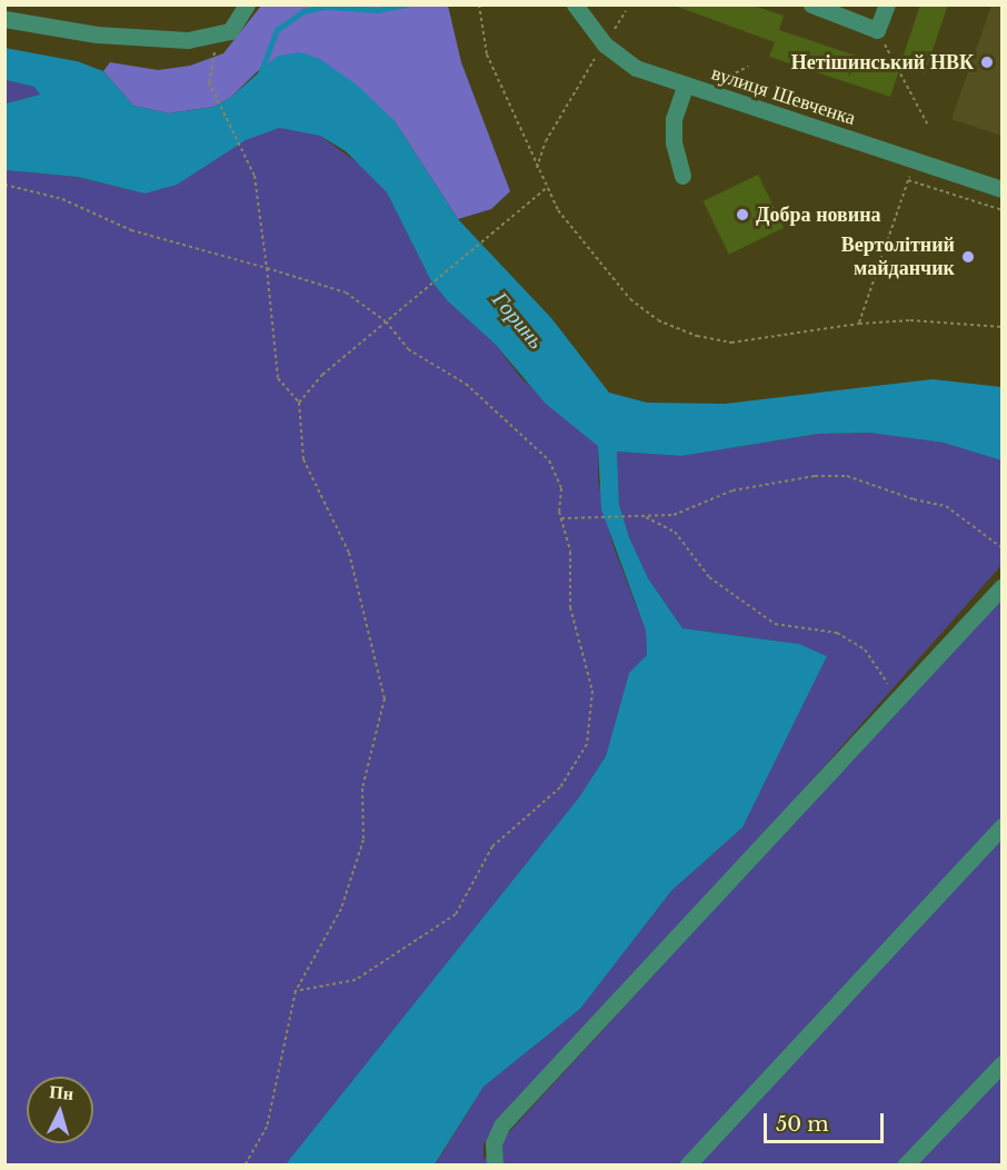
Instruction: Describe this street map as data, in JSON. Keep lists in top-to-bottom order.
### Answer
{
  "streets": {
    "street": ["вулиця Шевченка"]
  },
  "water": ["Горинь"],
  "places": ["Нетішинський НВК", "Добра новина", "Вертолітний майданчик"],
  "scale_bar": "50 m",
  "north": "top"
}
